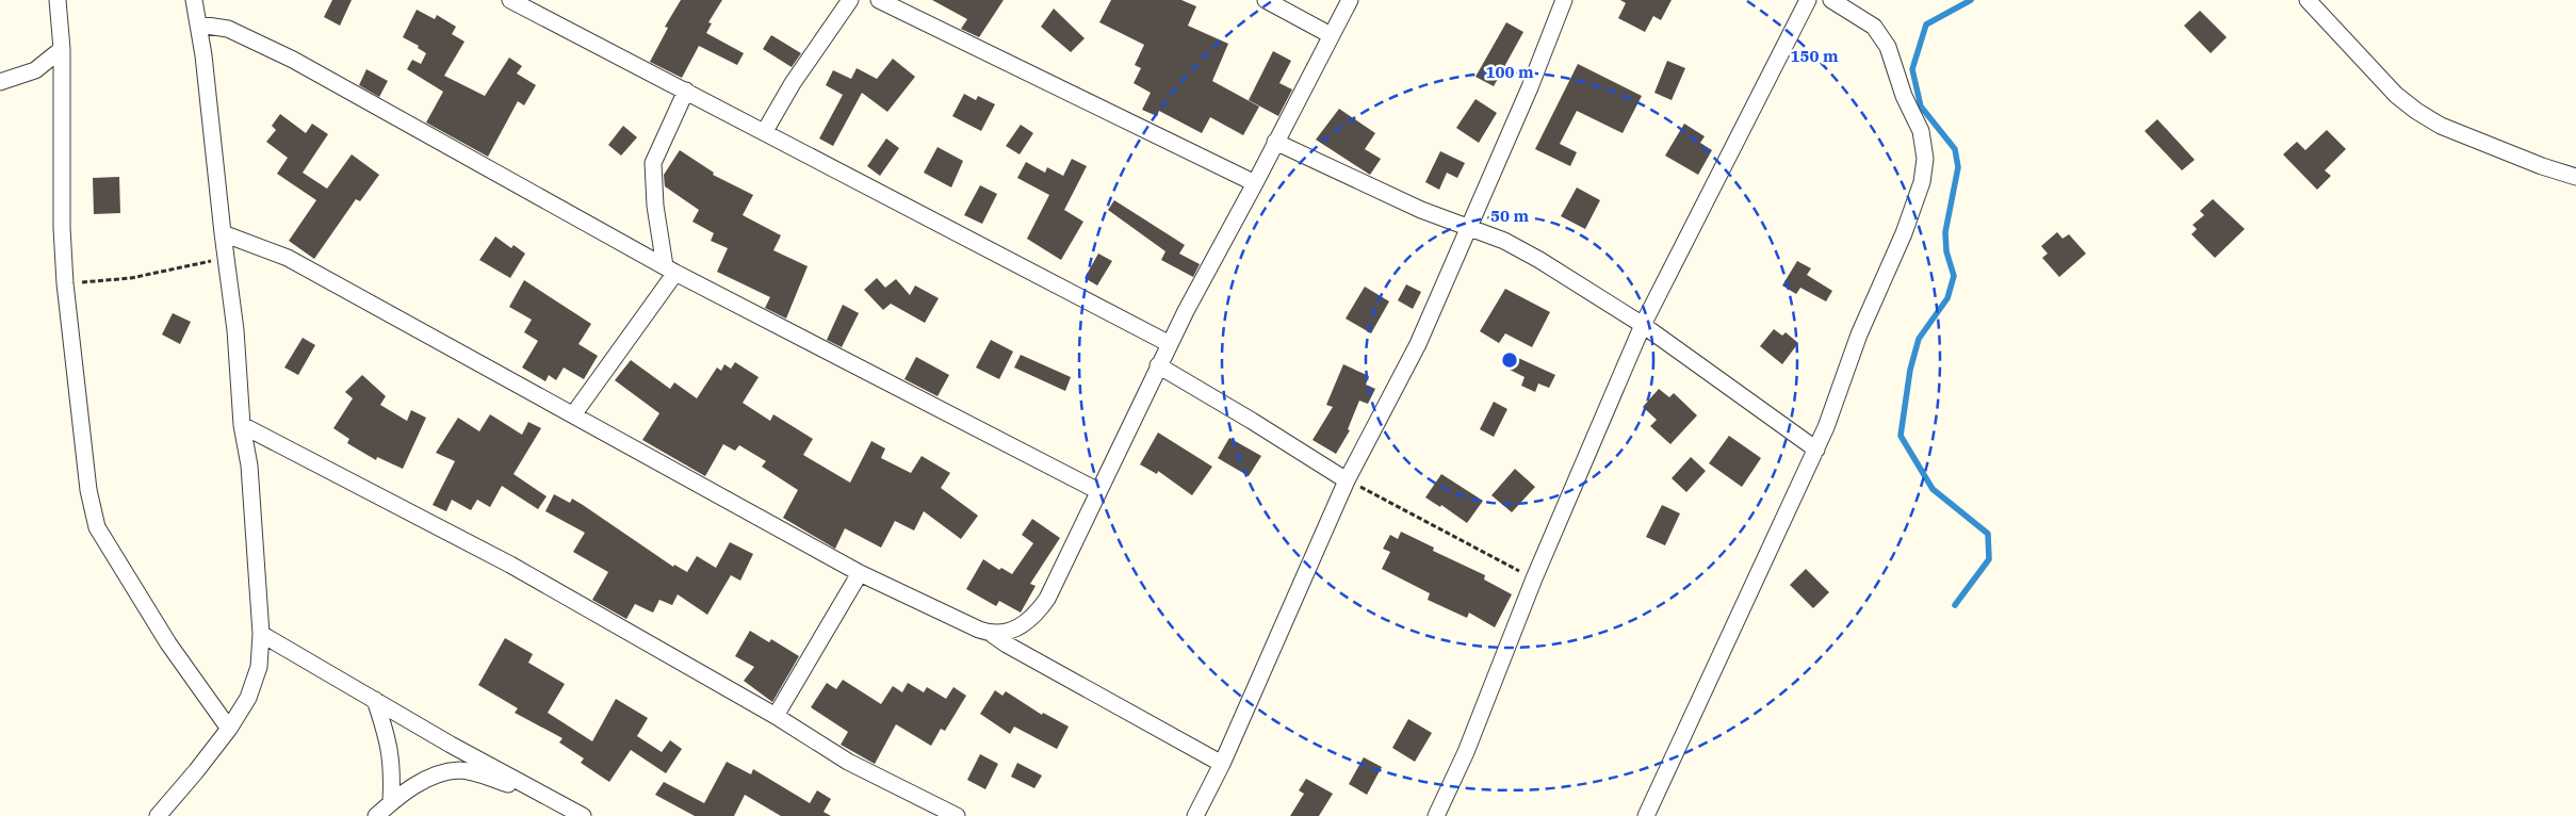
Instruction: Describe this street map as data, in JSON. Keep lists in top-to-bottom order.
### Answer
{
  "rings": ["150 m", "100 m", "50 m"]
}
